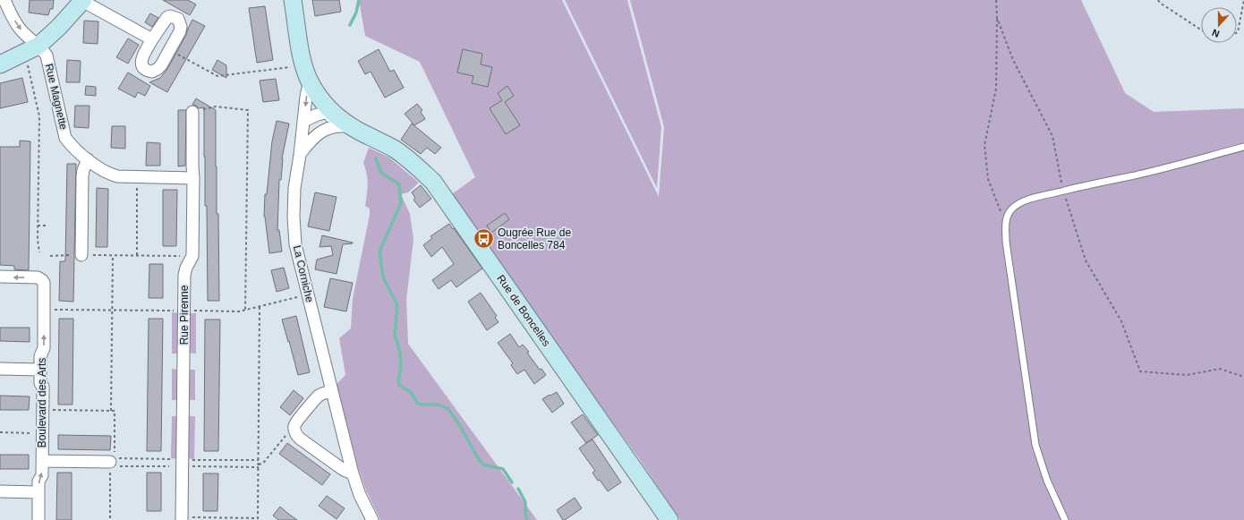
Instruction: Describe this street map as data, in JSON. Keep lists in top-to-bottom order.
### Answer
{
  "streets": {
    "main road": ["Rue de Boncelles"],
    "street": [
      "Rue Magnette",
      "La Corniche",
      "Rue Pirenne",
      "Boulevard des Arts"
    ]
  },
  "crossings": [
    ["Rue Magnette", "Rue Pirenne"],
    ["La Corniche", "Rue de Boncelles"]
  ],
  "places": {
    "bus stop": ["Ougrée Rue de Boncelles 784"]
  },
  "north": "bottom"
}
